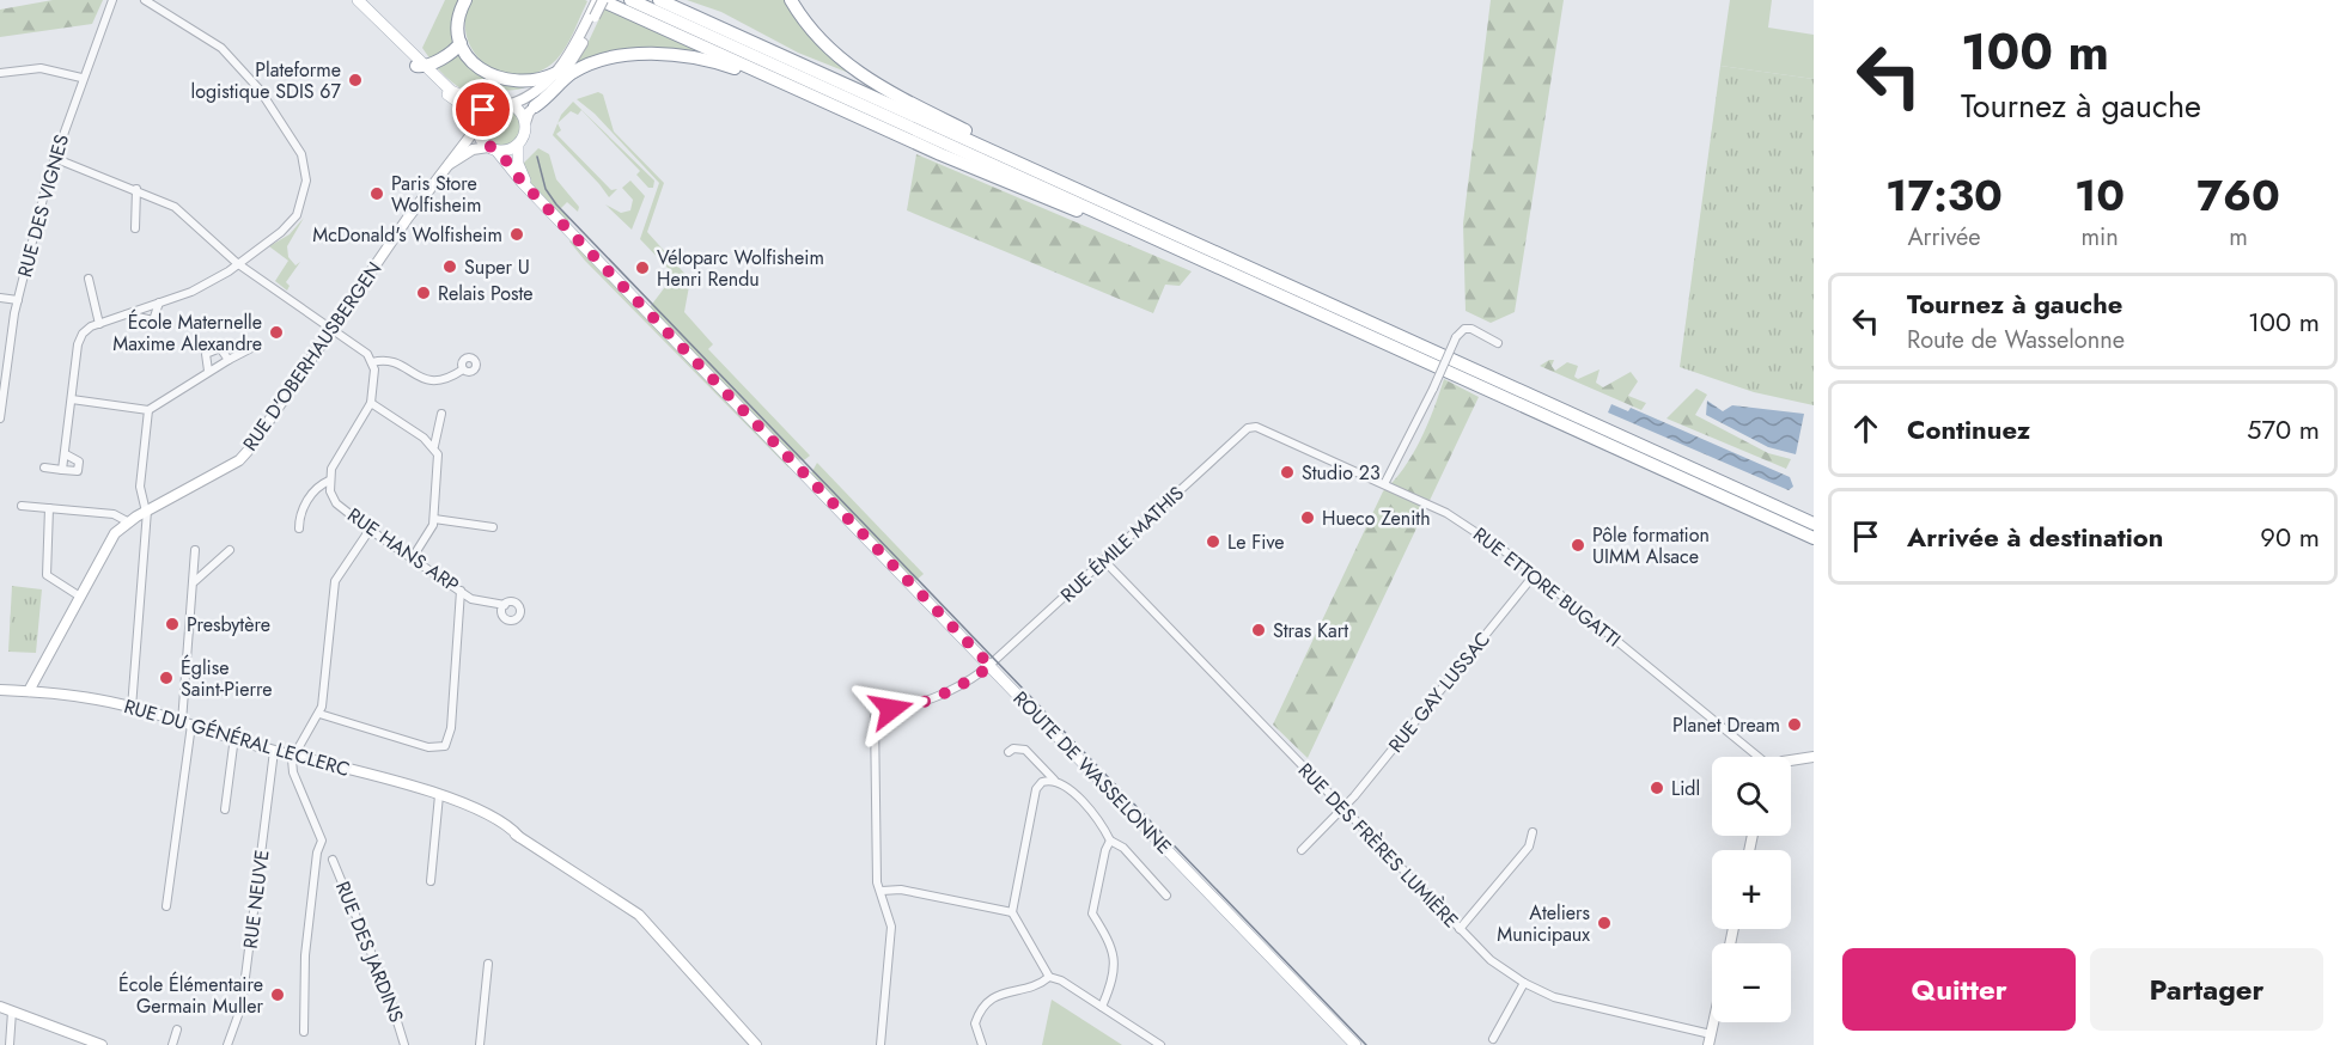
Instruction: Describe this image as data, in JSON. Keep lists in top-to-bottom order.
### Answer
{
  "streets": {
    "main road": ["RUE D'OBERHAUSBERGEN", "RUE DU GÉNÉRAL LECLERC", "ROUTE DE WASSELONNE"],
    "street": [
      "RUE DES VIGNES",
      "RUE ÉMILE MATHIS",
      "RUE HANS ARP",
      "RUE ETTORE BUGATTI",
      "RUE GAY LUSSAC",
      "RUE DES FRÈRES LUMIÈRE",
      "RUE NEUVE",
      "RUE DES JARDINS"
    ]
  },
  "crossings": [
    ["RUE D'OBERHAUSBERGEN", "RUE DU GÉNÉRAL LECLERC"],
    ["RUE D'OBERHAUSBERGEN", "ROUTE DE WASSELONNE"],
    ["RUE ÉMILE MATHIS", "RUE ETTORE BUGATTI"],
    ["RUE ÉMILE MATHIS", "ROUTE DE WASSELONNE"],
    ["RUE ÉMILE MATHIS", "RUE DES FRÈRES LUMIÈRE"],
    ["RUE ETTORE BUGATTI", "RUE GAY LUSSAC"],
    ["RUE GAY LUSSAC", "RUE DES FRÈRES LUMIÈRE"],
    ["RUE DU GÉNÉRAL LECLERC", "RUE NEUVE"]
  ],
  "places": [
    "Plateforme logistique SDIS 67",
    "Paris Store Wolfisheim",
    "McDonald's Wolfisheim",
    "Super U",
    "Véloparc Wolfisheim Henri Rendu",
    "Relais Poste",
    "École Maternelle Maxime Alexandre",
    "Studio 23",
    "Hueco Zenith",
    "Le Five",
    "Pôle formation UIMM Alsace",
    "Presbytère",
    "Stras Kart",
    "Église Saint-Pierre",
    "Planet Dream",
    "Lidl",
    "Ateliers Municipaux",
    "École Élémentaire Germain Muller"
  ],
  "page": {
    "turn": ["100 m", "Tournez à gauche"],
    "eta": [
      "17:30",
      "Arrivée",
      "10",
      "min",
      "760",
      "m"
    ],
    "list": [
      {
        "name": "Tournez à gauche",
        "note": "Route de Wasselonne",
        "value": "100 m"
      },
      {
        "name": "Continuez",
        "value": "570 m"
      },
      {
        "name": "Arrivée à destination",
        "value": "90 m"
      }
    ],
    "map_buttons": ["+", "−"],
    "buttons": ["Quitter", "Partager"]
  }
}
